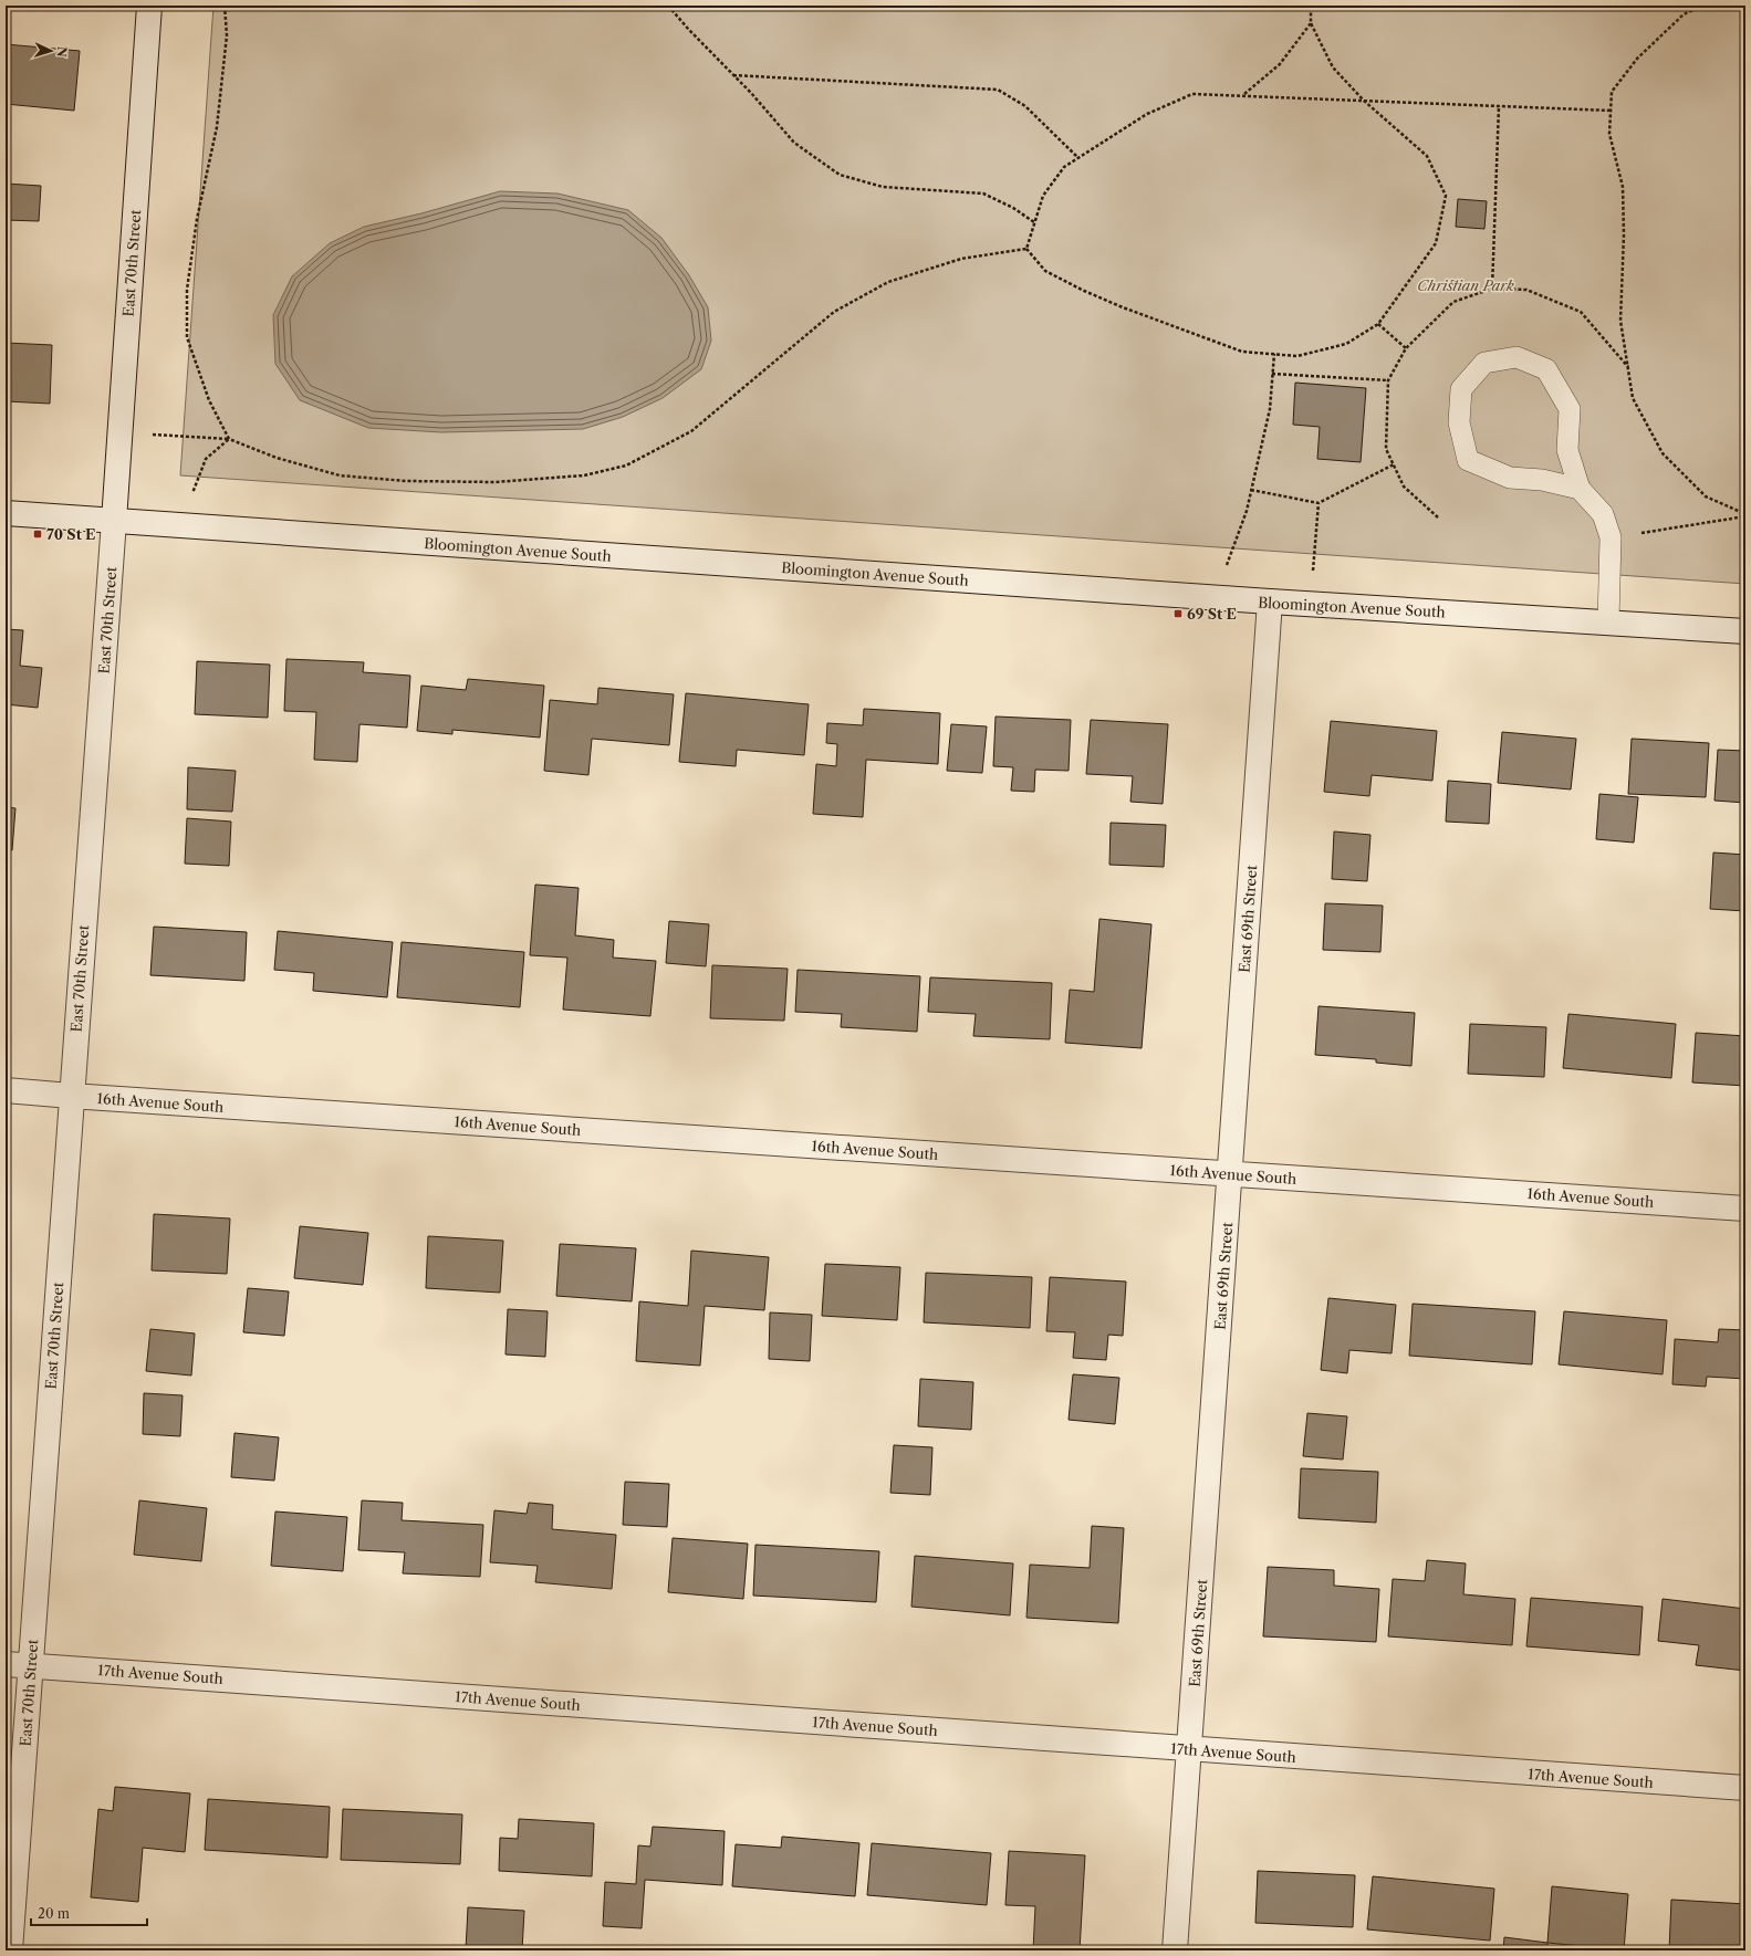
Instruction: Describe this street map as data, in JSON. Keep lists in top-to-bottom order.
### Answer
{
  "streets": {
    "street": [
      "East 70th Street",
      "Bloomington Avenue South",
      "East 69th Street",
      "16th Avenue South",
      "17th Avenue South"
    ]
  },
  "crossings": [
    ["East 70th Street", "Bloomington Avenue South"],
    ["East 70th Street", "16th Avenue South"],
    ["East 70th Street", "17th Avenue South"],
    ["Bloomington Avenue South", "East 69th Street"],
    ["East 69th Street", "16th Avenue South"],
    ["East 69th Street", "17th Avenue South"]
  ],
  "parks": ["Christian Park"],
  "places": {
    "transit": ["70 St E", "69 St E"]
  },
  "scale_bar": "20 m",
  "north": "right"
}
